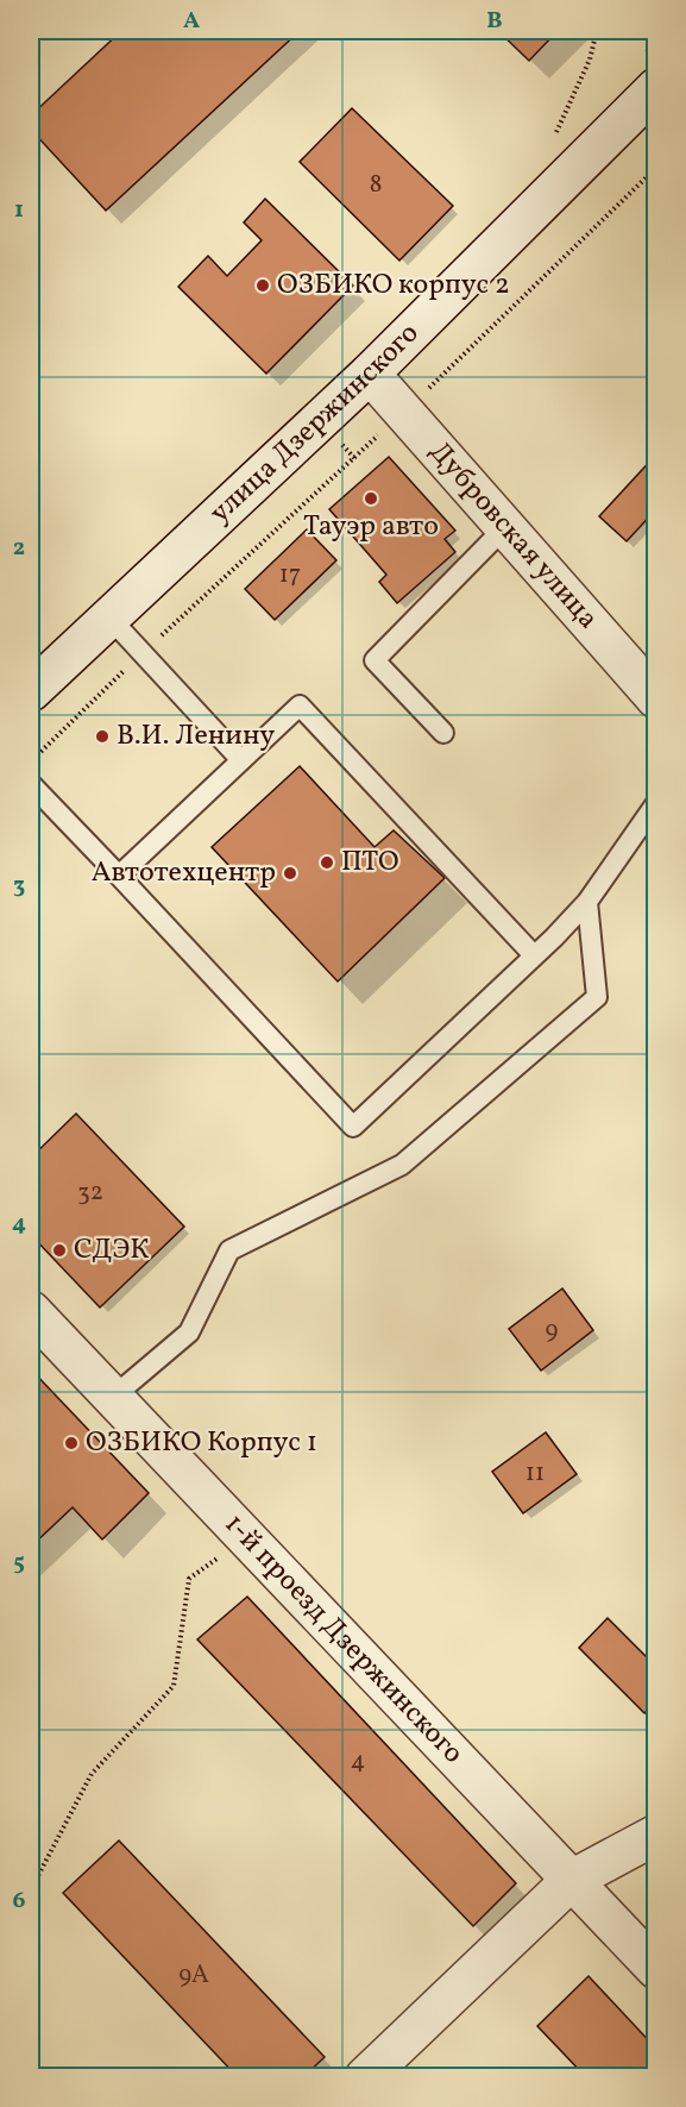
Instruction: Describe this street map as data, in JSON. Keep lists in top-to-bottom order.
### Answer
{
  "streets": {
    "street": ["улица Дзержинского", "Дубровская улица", "1-й проезд Дзержинского"]
  },
  "crossings": [
    ["улица Дзержинского", "Дубровская улица"]
  ],
  "places": [
    "ОЗБИКО корпус 2",
    "Тауэр авто",
    "В.И. Ленину",
    "ПТО",
    "Автотехцентр",
    "СДЭК",
    "ОЗБИКО Корпус 1"
  ],
  "house_numbers": [
    "8",
    "17",
    "32",
    "9",
    "11",
    "4",
    "9А"
  ],
  "grid": {
    "columns": ["A", "B"],
    "rows": [
      "1",
      "2",
      "3",
      "4",
      "5",
      "6"
    ]
  }
}
